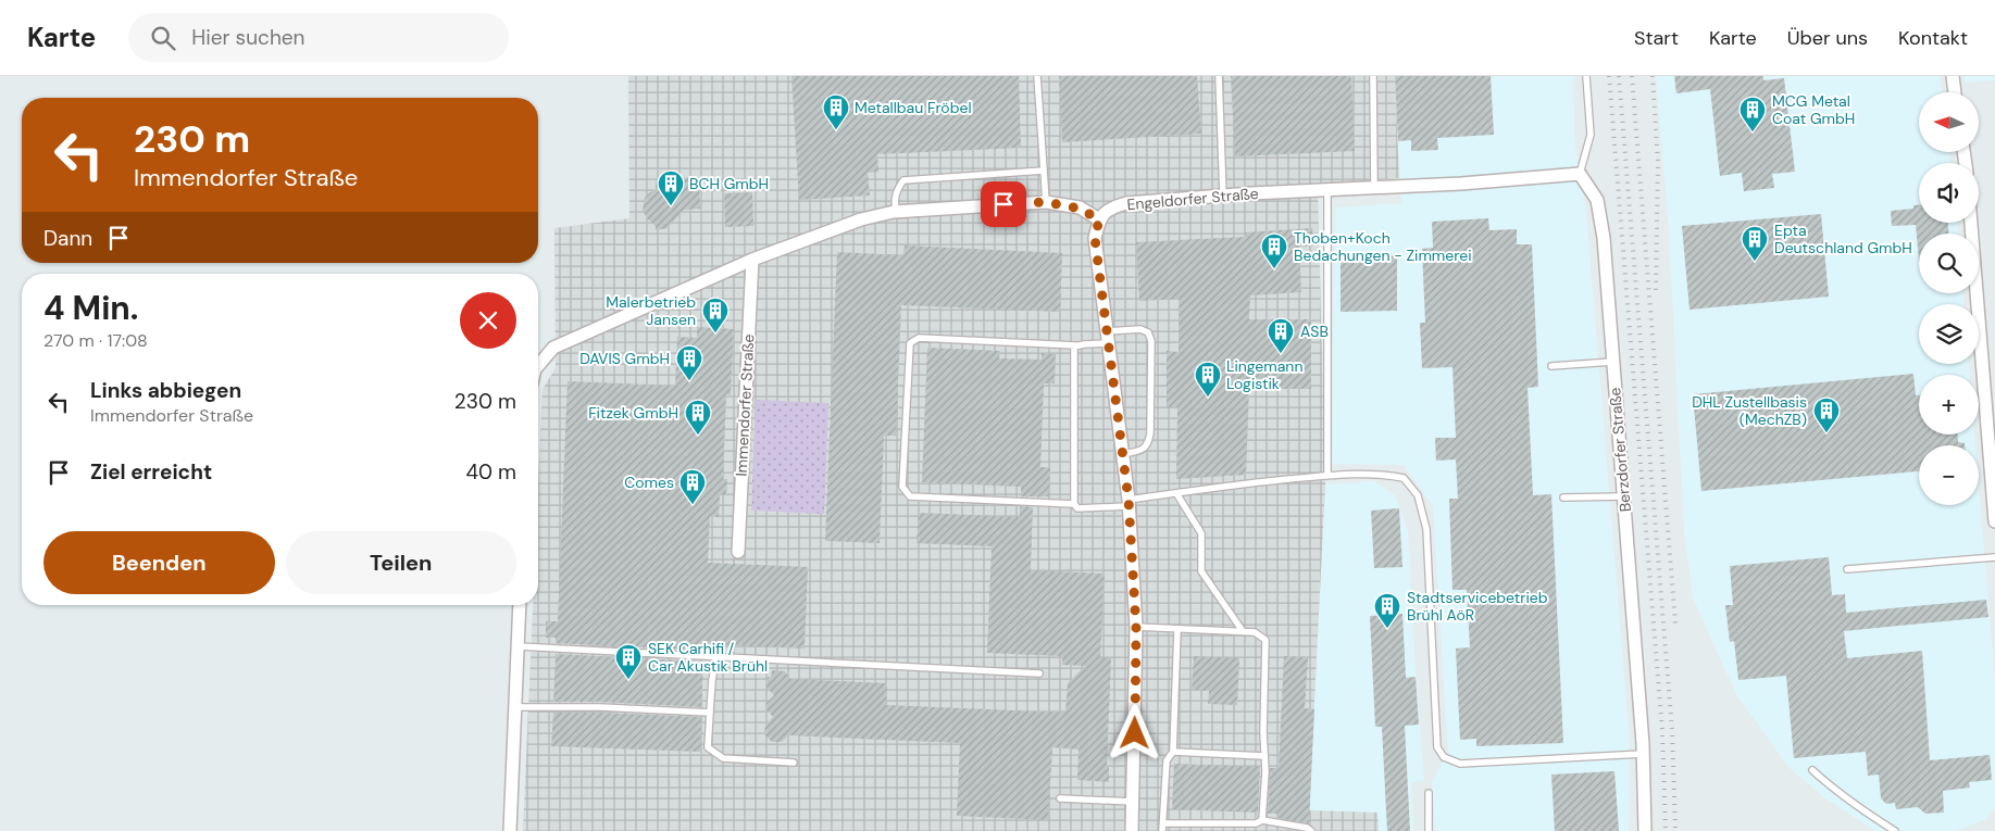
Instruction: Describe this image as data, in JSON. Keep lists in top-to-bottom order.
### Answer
{
  "streets": {
    "street": ["Engeldorfer Straße", "Immendorfer Straße", "Berzdorfer Straße"]
  },
  "crossings": [
    ["Engeldorfer Straße", "Berzdorfer Straße"]
  ],
  "places": {
    "building": [
      "Metallbau Fröbel",
      "MCG Metal Coat GmbH",
      "BCH GmbH",
      "Epta Deutschland GmbH",
      "Thoben+Koch Bedachungen - Zimmerei",
      "Malerbetrieb Jansen",
      "ASB",
      "DAVIS GmbH",
      "Lingemann Logistik",
      "DHL Zustellbasis (MechZB)",
      "Fitzek GmbH",
      "Comes",
      "Stadtservicebetrieb Brühl AöR",
      "SEK Carhifi / Car Akustik Brühl"
    ]
  },
  "north": "left",
  "page": {
    "header": "Karte",
    "search": "Hier suchen",
    "nav": [
      "Start",
      "Karte",
      "Über uns",
      "Kontakt"
    ],
    "map_buttons": ["+", "−"],
    "turn": ["230 m", "Immendorfer Straße"],
    "then": "Dann",
    "heading": ["4 Min.", "270 m · 17:08"],
    "list": [
      {
        "name": "Links abbiegen",
        "note": "Immendorfer Straße",
        "value": "230 m"
      },
      {
        "name": "Ziel erreicht",
        "value": "40 m"
      }
    ],
    "buttons": ["Beenden", "Teilen"]
  }
}
